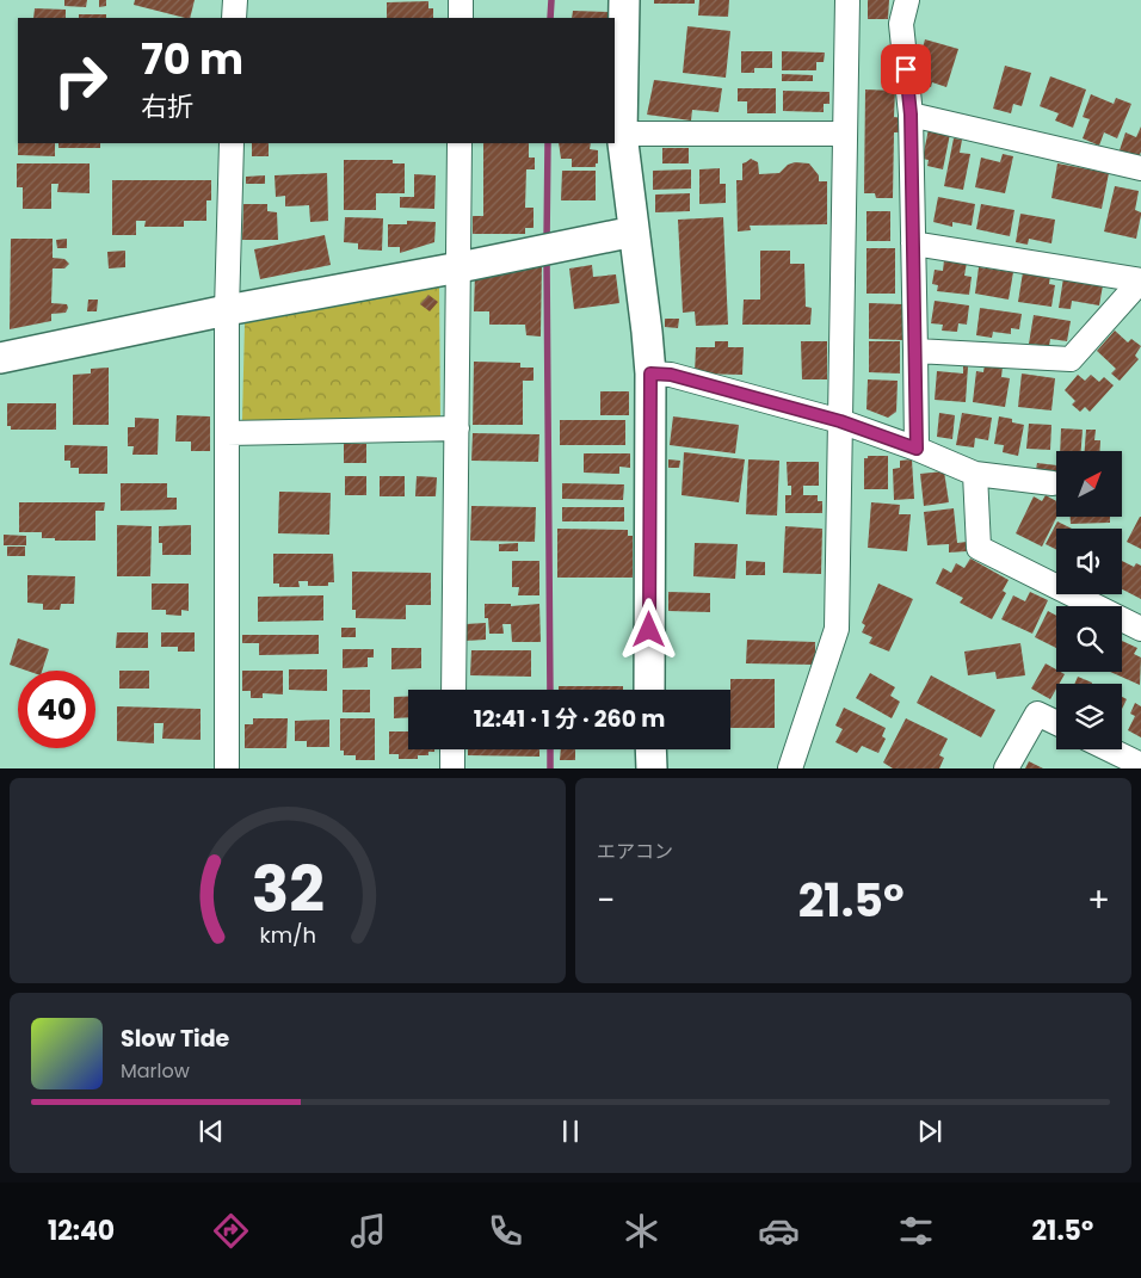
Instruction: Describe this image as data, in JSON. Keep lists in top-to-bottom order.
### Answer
{
  "north": "top right",
  "page": {
    "turn": ["70 m", "右折"],
    "limit": "40",
    "trip": "12:41 · 1 分 · 260 m",
    "tile": "エアコン",
    "heat": ["−", "21.5°", "+"],
    "song": ["Slow Tide", "Marlow"],
    "tabs": ["12:40", "21.5°"],
    "gauge": ["32", "km/h"]
  }
}
